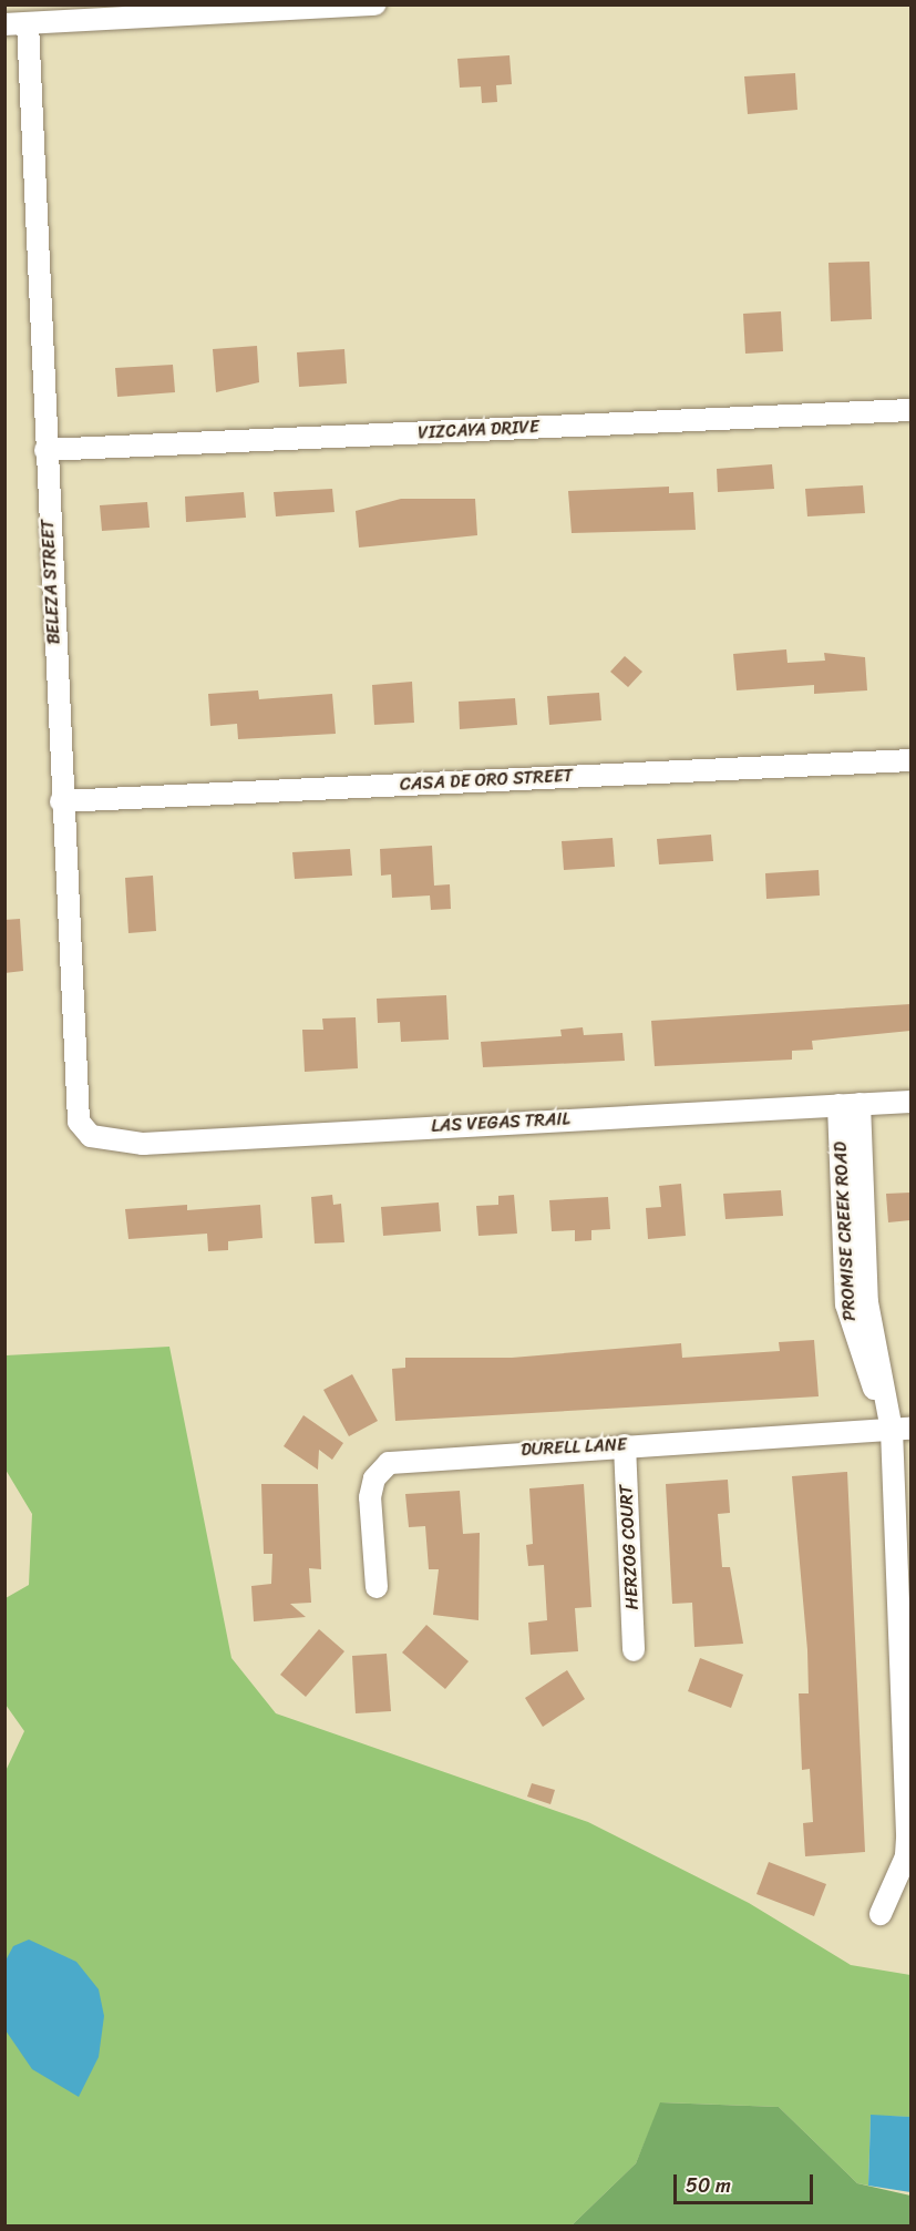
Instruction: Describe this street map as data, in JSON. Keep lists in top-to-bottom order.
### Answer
{
  "streets": {
    "street": [
      "VIZCAYA DRIVE",
      "BELEZA STREET",
      "CASA DE ORO STREET",
      "LAS VEGAS TRAIL",
      "PROMISE CREEK ROAD",
      "DURELL LANE",
      "HERZOG COURT"
    ]
  },
  "crossings": [
    ["VIZCAYA DRIVE", "BELEZA STREET"],
    ["BELEZA STREET", "CASA DE ORO STREET"],
    ["BELEZA STREET", "LAS VEGAS TRAIL"],
    ["LAS VEGAS TRAIL", "PROMISE CREEK ROAD"],
    ["PROMISE CREEK ROAD", "DURELL LANE"],
    ["DURELL LANE", "HERZOG COURT"]
  ],
  "scale_bar": "50 m"
}
